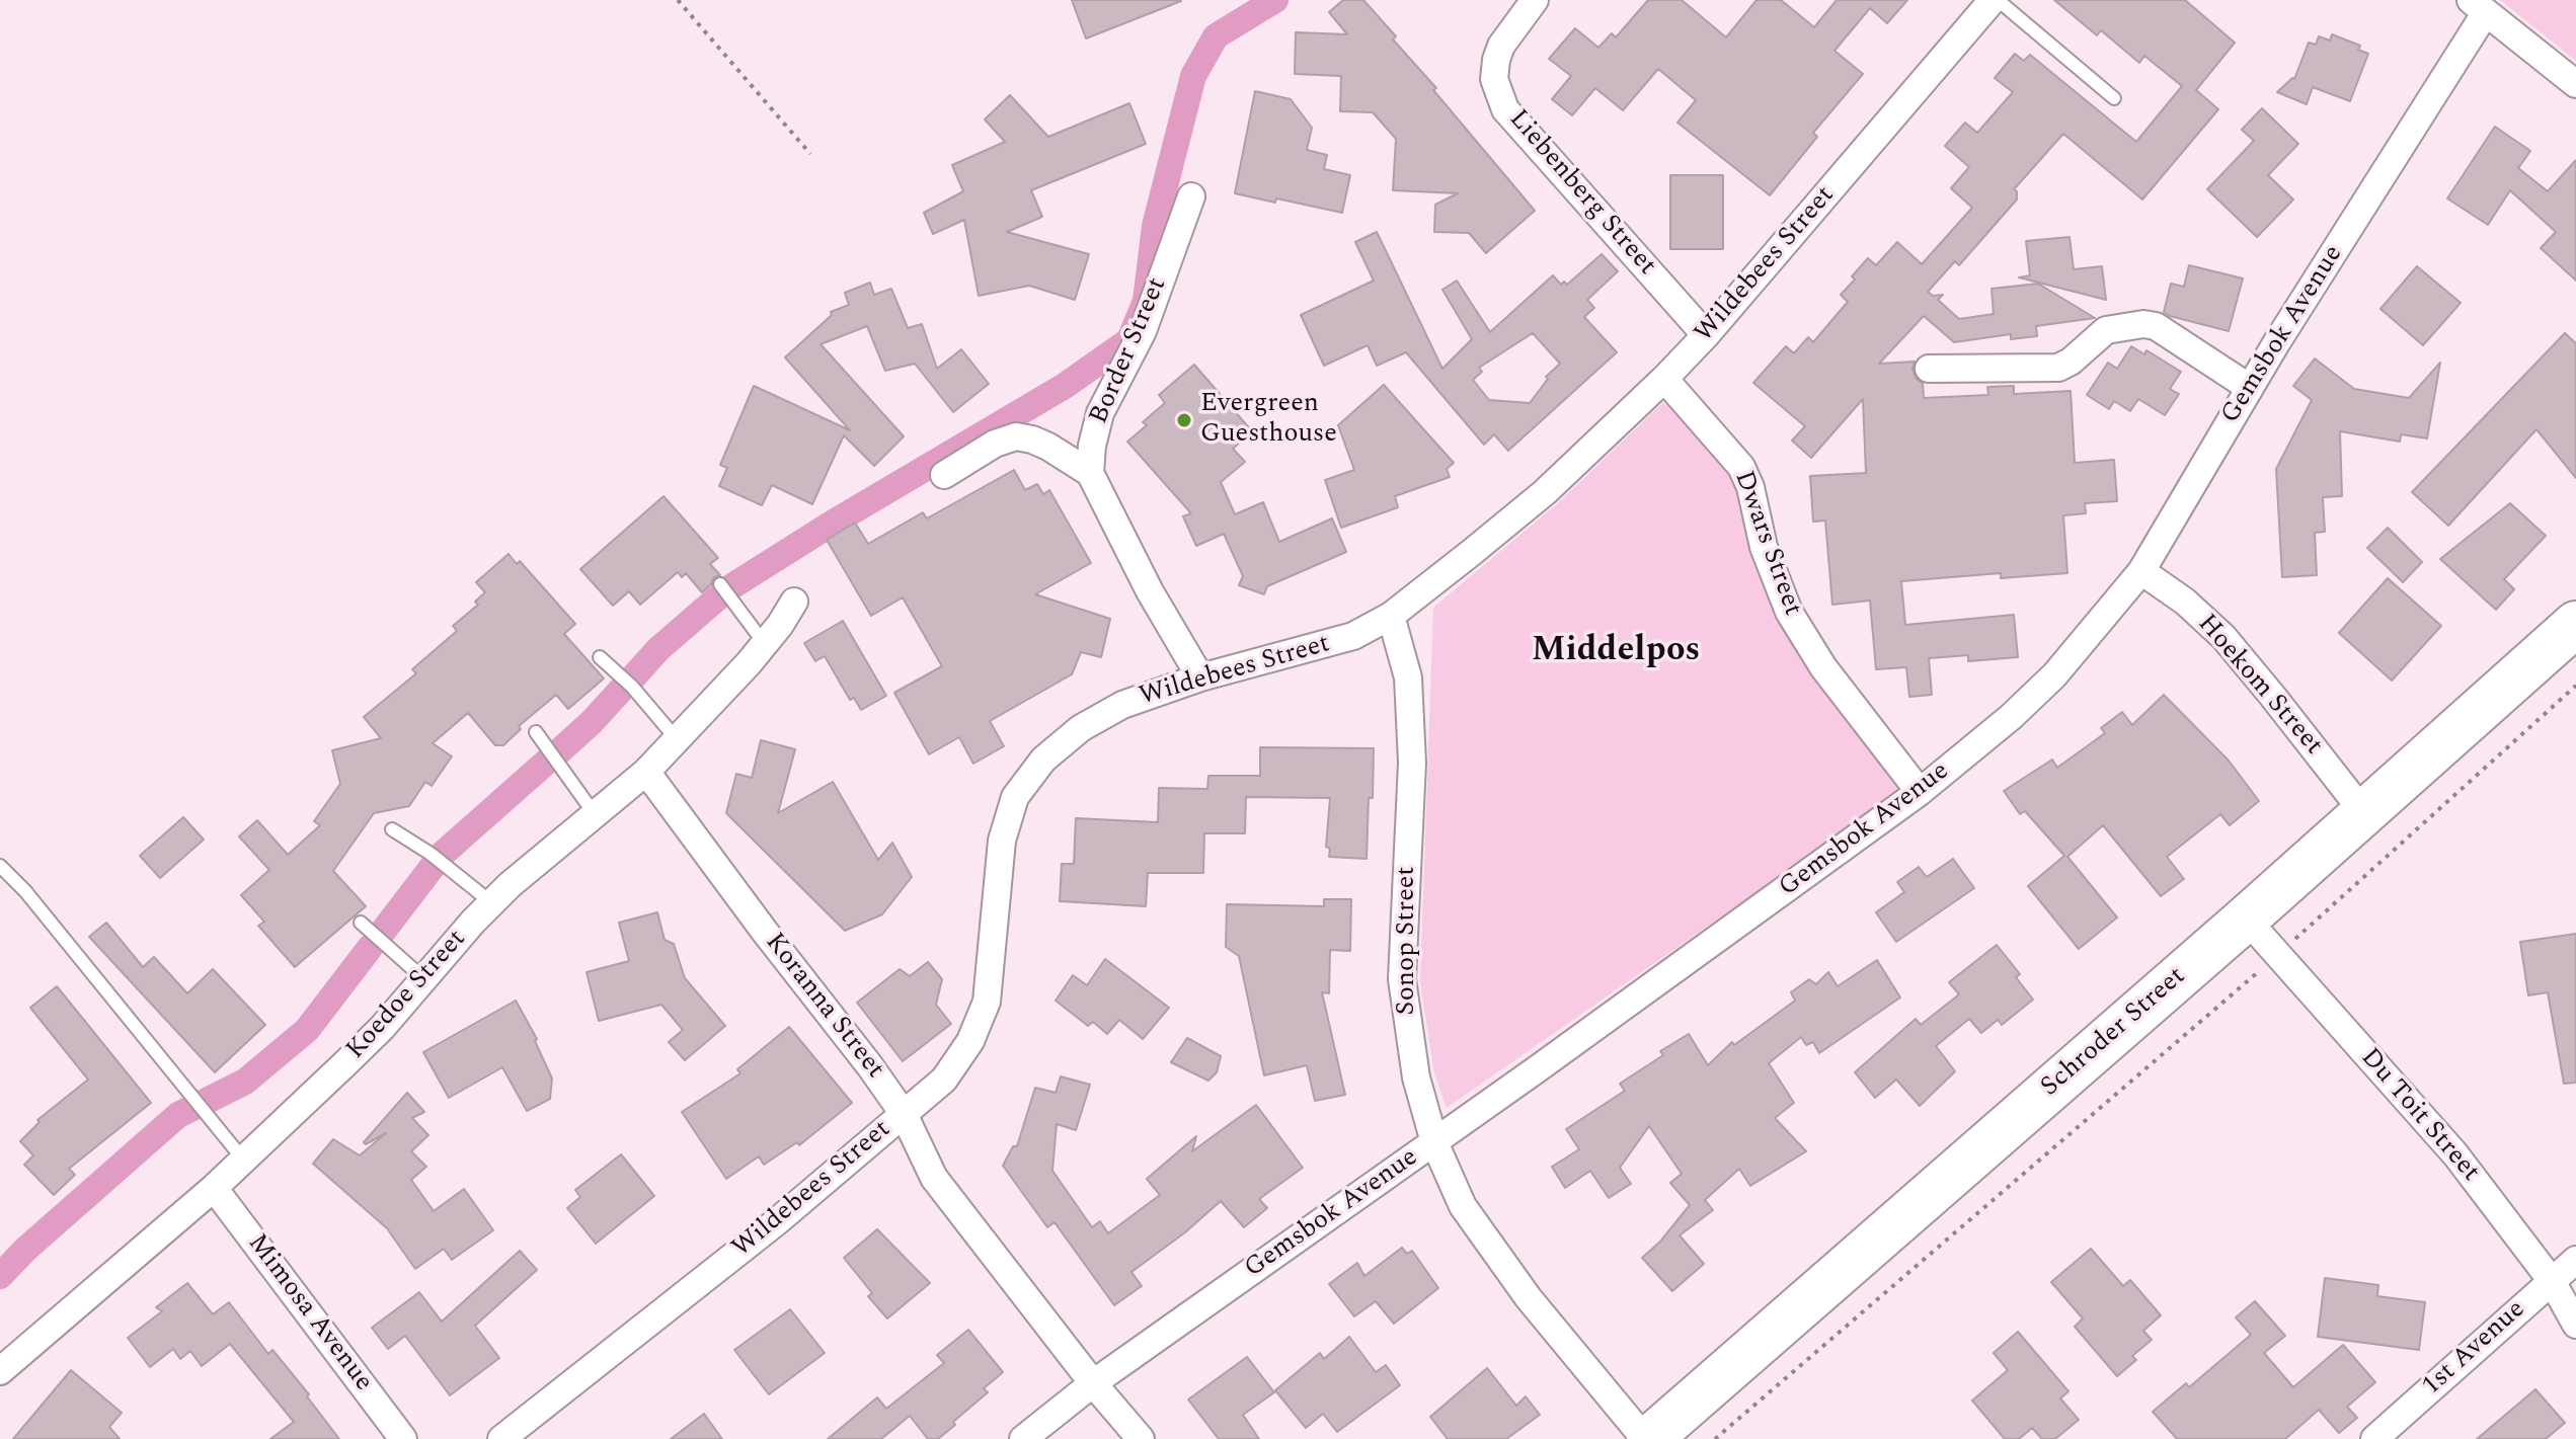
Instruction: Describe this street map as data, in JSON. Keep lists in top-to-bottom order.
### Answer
{
  "streets": {
    "highway": ["Schroder Street"],
    "street": [
      "Liebenberg Street",
      "Wildebees Street",
      "Gemsbok Avenue",
      "Border Street",
      "Dwars Street",
      "Hoekom Street",
      "Sonop Street",
      "Koedoe Street",
      "Koranna Street",
      "Du Toit Street",
      "Mimosa Avenue",
      "1st Avenue"
    ]
  },
  "crossings": [
    ["Liebenberg Street", "Wildebees Street"],
    ["Wildebees Street", "Dwars Street"],
    ["Wildebees Street", "Sonop Street"],
    ["Wildebees Street", "Koranna Street"],
    ["Gemsbok Avenue", "Dwars Street"],
    ["Gemsbok Avenue", "Hoekom Street"],
    ["Gemsbok Avenue", "Sonop Street"],
    ["Gemsbok Avenue", "Koranna Street"],
    ["Hoekom Street", "Schroder Street"],
    ["Sonop Street", "Schroder Street"],
    ["Koedoe Street", "Koranna Street"],
    ["Koedoe Street", "Mimosa Avenue"],
    ["Schroder Street", "Du Toit Street"],
    ["Du Toit Street", "1st Avenue"]
  ],
  "districts": ["Middelpos"],
  "places": ["Evergreen Guesthouse"]
}
